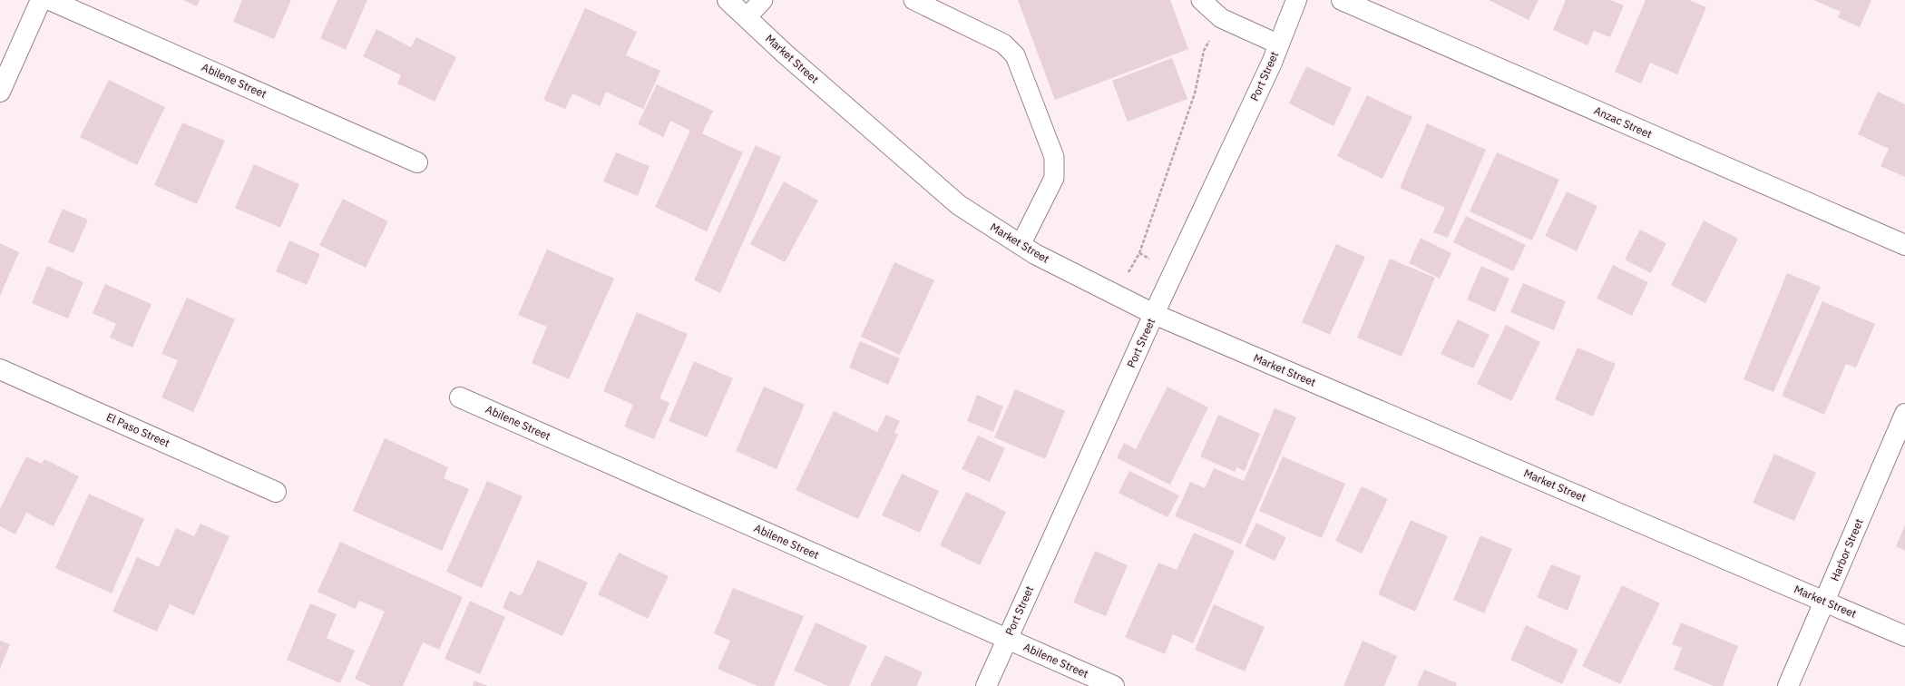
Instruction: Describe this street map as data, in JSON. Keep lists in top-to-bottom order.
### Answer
{
  "streets": {
    "street": [
      "Market Street",
      "Port Street",
      "Abilene Street",
      "Anzac Street",
      "El Paso Street",
      "Harbor Street"
    ]
  },
  "crossings": [
    ["Market Street", "Port Street"],
    ["Market Street", "Harbor Street"],
    ["Port Street", "Abilene Street"]
  ]
}
